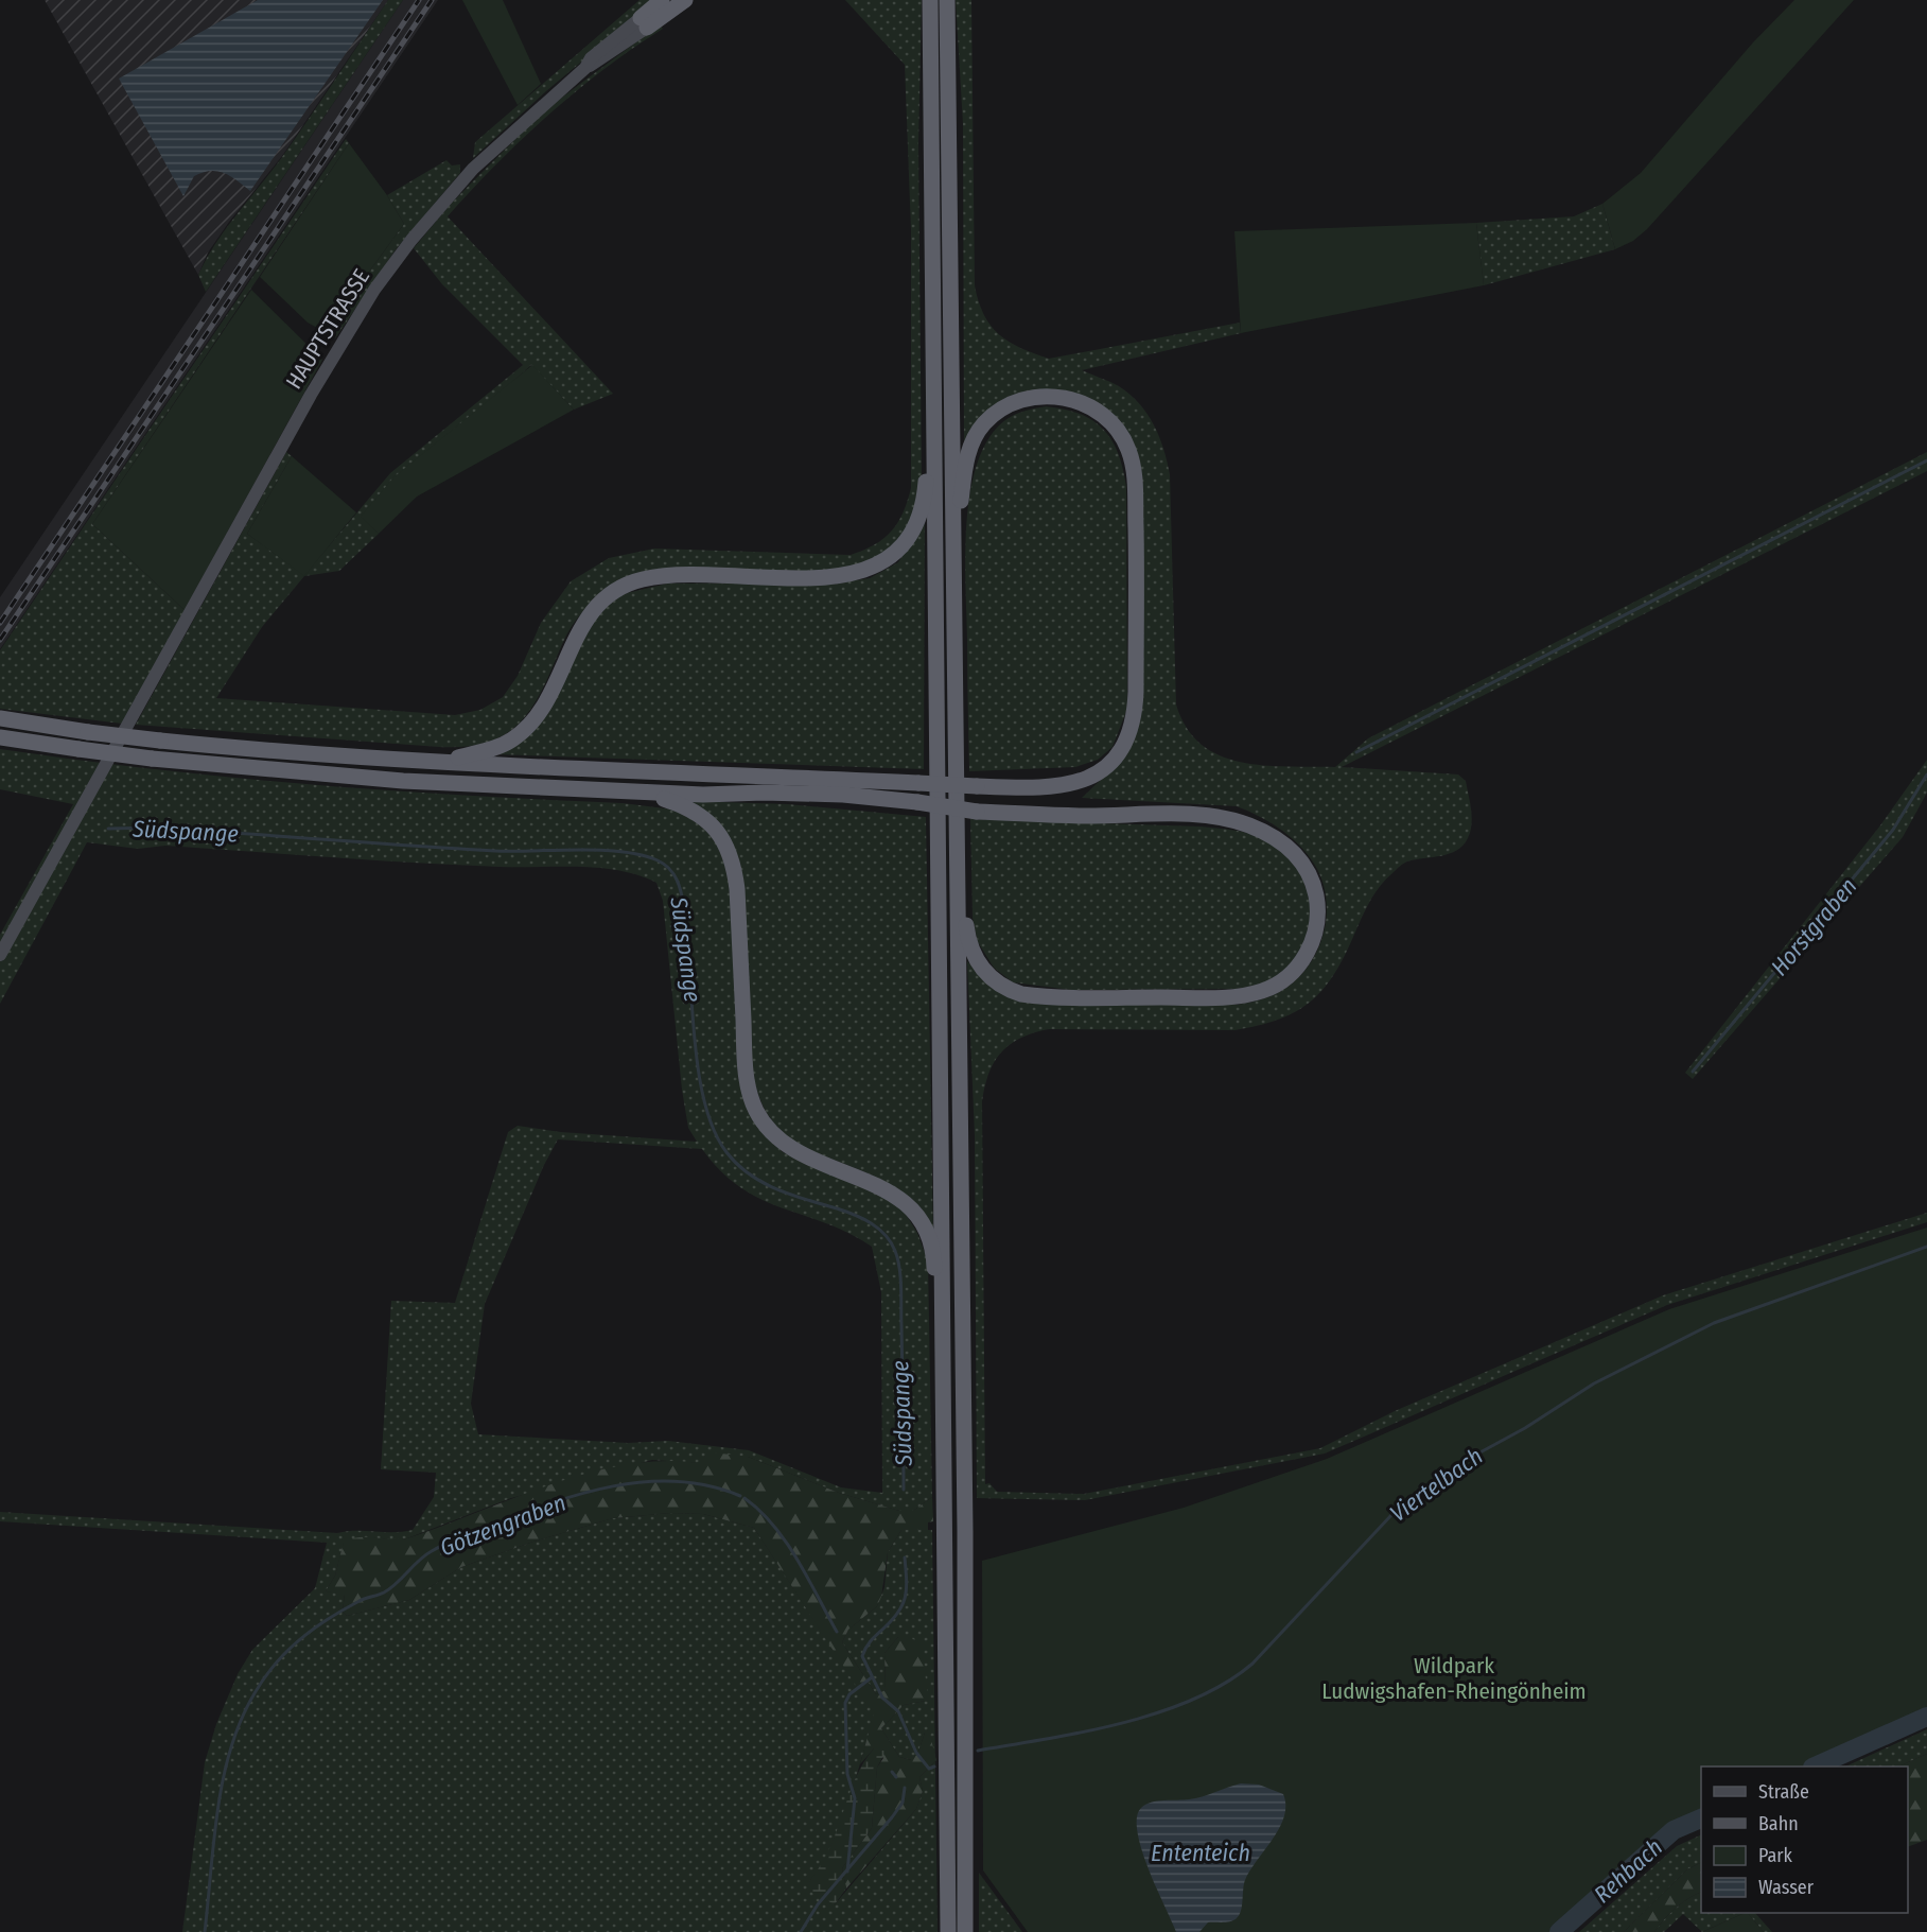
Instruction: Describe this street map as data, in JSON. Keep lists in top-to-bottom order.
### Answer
{
  "streets": {
    "main road": ["HAUPTSTRASSE"]
  },
  "water": [
    "Südspange",
    "Horstgraben",
    "Viertelbach",
    "Götzengraben",
    "Ententeich",
    "Rehbach"
  ],
  "parks": ["Wildpark Ludwigshafen-Rheingönheim"],
  "legend": [
    "Straße",
    "Bahn",
    "Park",
    "Wasser"
  ]
}
